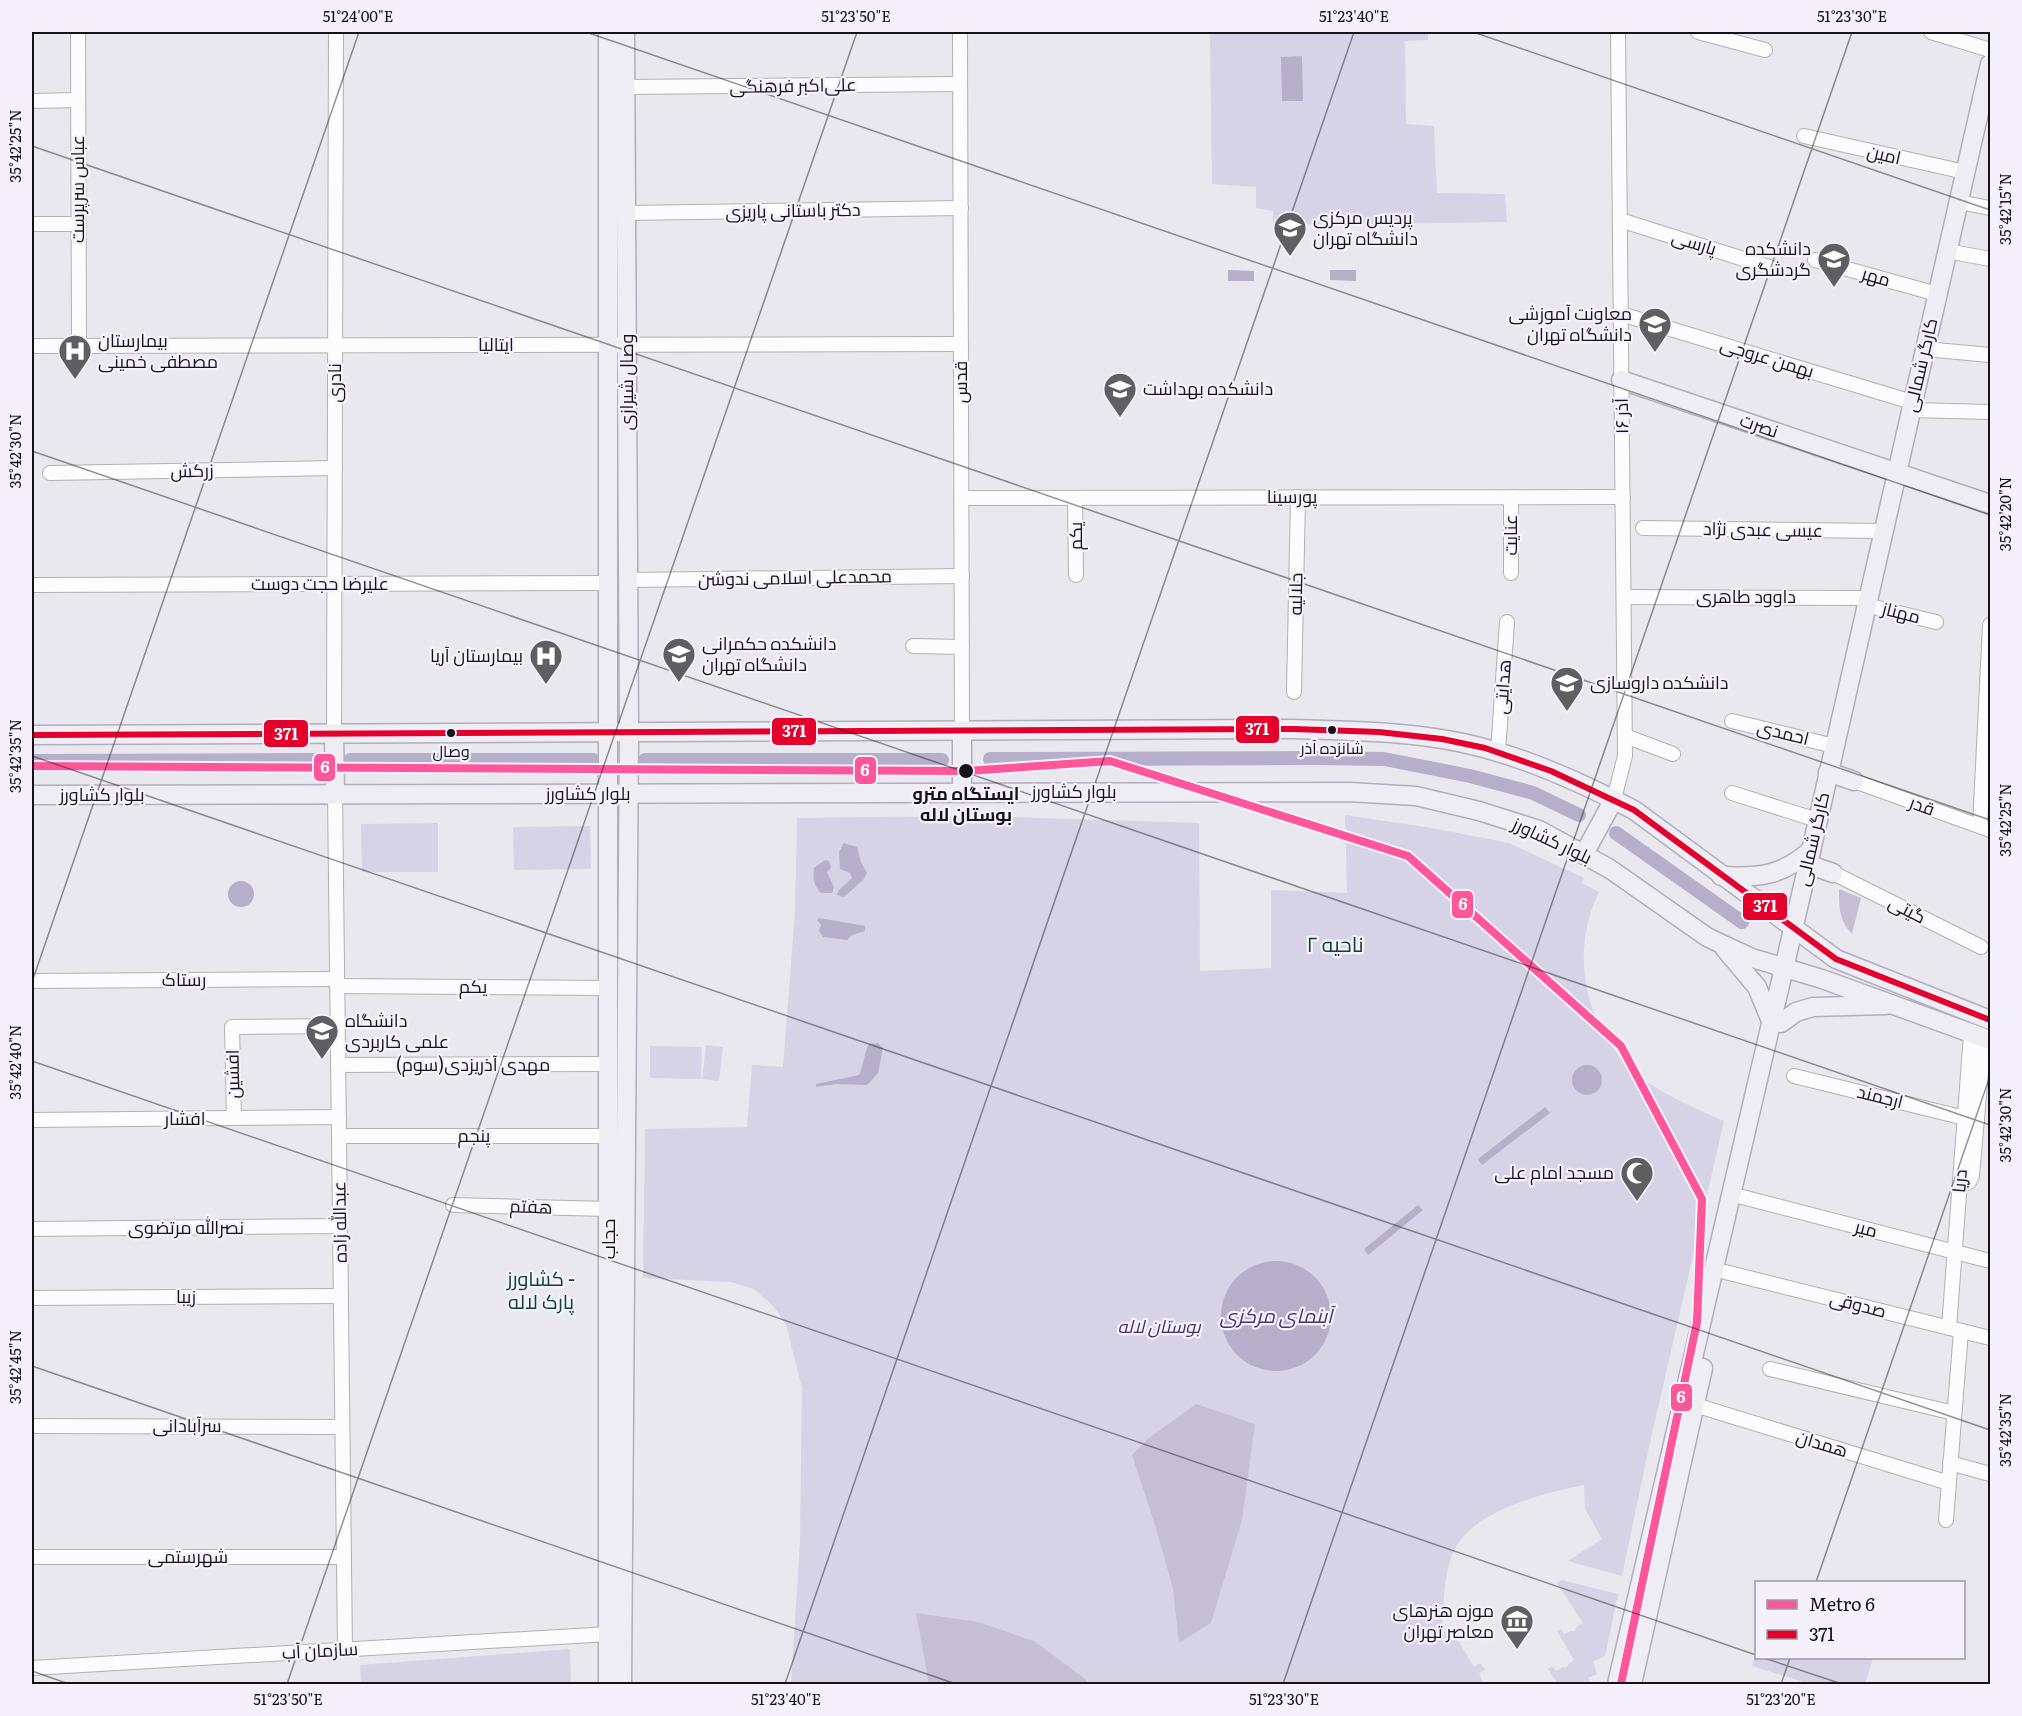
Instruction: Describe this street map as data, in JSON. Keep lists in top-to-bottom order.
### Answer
{
  "streets": {
    "main road": [
      "کارگر شمالی",
      "وصال شیرازی",
      "نصرت",
      "بلوار کشاورز",
      "حجاب"
    ],
    "street": [
      "علی‌اکبر فرهنگی",
      "امین",
      "عباس سرپرست",
      "دکتر باستانی پاریزی",
      "پارسی",
      "مهر",
      "ایتالیا",
      "بهمن عروجی",
      "قدس",
      "نادری",
      "۱۶ آذر",
      "زرکش",
      "پورسینا",
      "عیسی عبدی نژاد",
      "عنایت",
      "یکم",
      "محمدعلی اسلامی ندوشن",
      "علیرضا حجت دوست",
      "جلالیه",
      "داوود طاهری",
      "مهناز",
      "هدایتی",
      "احمدی",
      "قدر",
      "گیتی",
      "رستاک",
      "مهدی آذریزدی(سوم)",
      "افشین",
      "ارجمند",
      "افشار",
      "پنجم",
      "دریا",
      "هفتم",
      "عبدالله زاده",
      "نصرالله مرتضوی",
      "میر",
      "زیبا",
      "صدوقی",
      "سرآبادانی",
      "همدان",
      "شهرستمی",
      "سازمان آب"
    ]
  },
  "crossings": [
    ["علی‌اکبر فرهنگی", "وصال شیرازی"],
    ["علی‌اکبر فرهنگی", "قدس"],
    ["امین", "کارگر شمالی"],
    ["عباس سرپرست", "ایتالیا"],
    ["دکتر باستانی پاریزی", "وصال شیرازی"],
    ["دکتر باستانی پاریزی", "قدس"],
    ["پارسی", "۱۶ آذر"],
    ["مهر", "کارگر شمالی"],
    ["ایتالیا", "وصال شیرازی"],
    ["ایتالیا", "قدس"],
    ["ایتالیا", "نادری"],
    ["بهمن عروجی", "کارگر شمالی"],
    ["بهمن عروجی", "۱۶ آذر"],
    ["کارگر شمالی", "نصرت"],
    ["کارگر شمالی", "عیسی عبدی نژاد"],
    ["کارگر شمالی", "داوود طاهری"],
    ["کارگر شمالی", "مهناز"],
    ["کارگر شمالی", "احمدی"],
    ["کارگر شمالی", "بلوار کشاورز"],
    ["کارگر شمالی", "میر"],
    ["کارگر شمالی", "صدوقی"],
    ["کارگر شمالی", "همدان"],
    ["وصال شیرازی", "محمدعلی اسلامی ندوشن"],
    ["وصال شیرازی", "علیرضا حجت دوست"],
    ["وصال شیرازی", "بلوار کشاورز"],
    ["وصال شیرازی", "حجاب"],
    ["قدس", "پورسینا"],
    ["قدس", "محمدعلی اسلامی ندوشن"],
    ["نادری", "زرکش"],
    ["نادری", "علیرضا حجت دوست"],
    ["۱۶ آذر", "نصرت"],
    ["۱۶ آذر", "پورسینا"],
    ["۱۶ آذر", "داوود طاهری"],
    ["پورسینا", "عنایت"],
    ["پورسینا", "یکم"],
    ["پورسینا", "جلالیه"],
    ["یکم", "رستاک"],
    ["یکم", "عبدالله زاده"],
    ["یکم", "حجاب"],
    ["داوود طاهری", "مهناز"],
    ["بلوار کشاورز", "دریا"],
    ["بلوار کشاورز", "عبدالله زاده"],
    ["بلوار کشاورز", "حجاب"],
    ["رستاک", "عبدالله زاده"],
    ["مهدی آذریزدی(سوم)", "عبدالله زاده"],
    ["مهدی آذریزدی(سوم)", "حجاب"],
    ["افشین", "افشار"],
    ["افشین", "عبدالله زاده"],
    ["ارجمند", "دریا"],
    ["افشار", "عبدالله زاده"],
    ["پنجم", "عبدالله زاده"],
    ["پنجم", "حجاب"],
    ["دریا", "میر"],
    ["دریا", "صدوقی"],
    ["دریا", "همدان"],
    ["هفتم", "حجاب"],
    ["عبدالله زاده", "نصرالله مرتضوی"],
    ["عبدالله زاده", "زیبا"],
    ["عبدالله زاده", "سرآبادانی"],
    ["عبدالله زاده", "شهرستمی"],
    ["عبدالله زاده", "سازمان آب"],
    ["حجاب", "سازمان آب"]
  ],
  "districts": ["ناحیه ۲", "کشاورز - پارک لاله"],
  "water": ["آبنمای مرکزی"],
  "parks": ["بوستان لاله"],
  "places": {
    "school or university": [
      "پردیس مرکزی دانشگاه‌ تهران",
      "دانشکده گردشگری",
      "معاونت آموزشی دانشگاه تهران",
      "دانشکده بهداشت",
      "دانشکده حکمرانی دانشگاه تهران",
      "دانشکده داروسازی",
      "دانشگاه علمی کاربردی"
    ],
    "hospital": ["بیمارستان مصطفی خمینی", "بیمارستان آریا"],
    "other": ["شانزده آذر", "وصال", "ایستگاه مترو بوستان لاله"],
    "mosque": ["مسجد امام علی"],
    "museum": ["موزه هنرهای معاصر تهران"]
  },
  "lines": ["transit line 371", "metro line 6"],
  "legend": ["Metro 6", "371"],
  "coordinates": [
    "51°24'00\"E",
    "51°23'50\"E",
    "51°23'40\"E",
    "51°23'30\"E",
    "35°42'25\"N",
    "35°42'15\"N",
    "35°42'30\"N",
    "35°42'20\"N",
    "35°42'35\"N",
    "35°42'40\"N",
    "35°42'45\"N",
    "51°23'20\"E"
  ]
}
